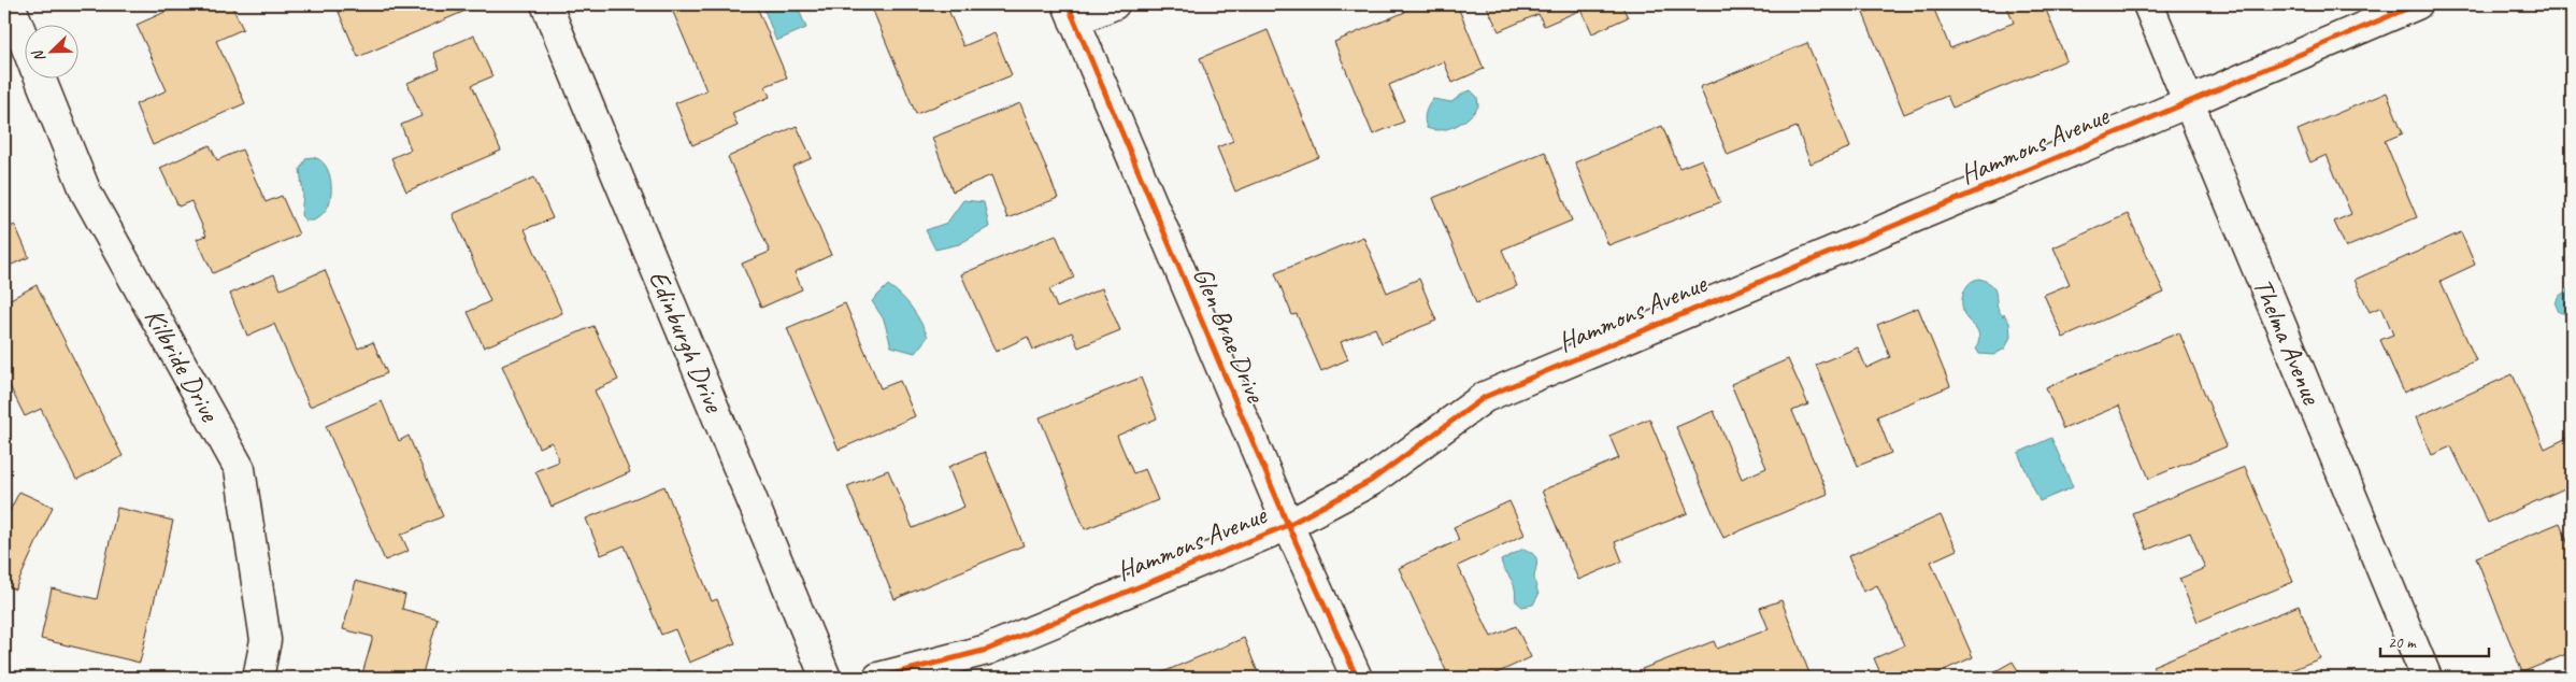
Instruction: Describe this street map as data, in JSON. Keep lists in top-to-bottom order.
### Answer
{
  "streets": {
    "street": [
      "Hammons Avenue",
      "Glen Brae Drive",
      "Edinburgh Drive",
      "Thelma Avenue",
      "Kilbride Drive"
    ]
  },
  "crossings": [
    ["Hammons Avenue", "Glen Brae Drive"],
    ["Hammons Avenue", "Thelma Avenue"]
  ],
  "scale_bar": "20 m",
  "north": "bottom left"
}
